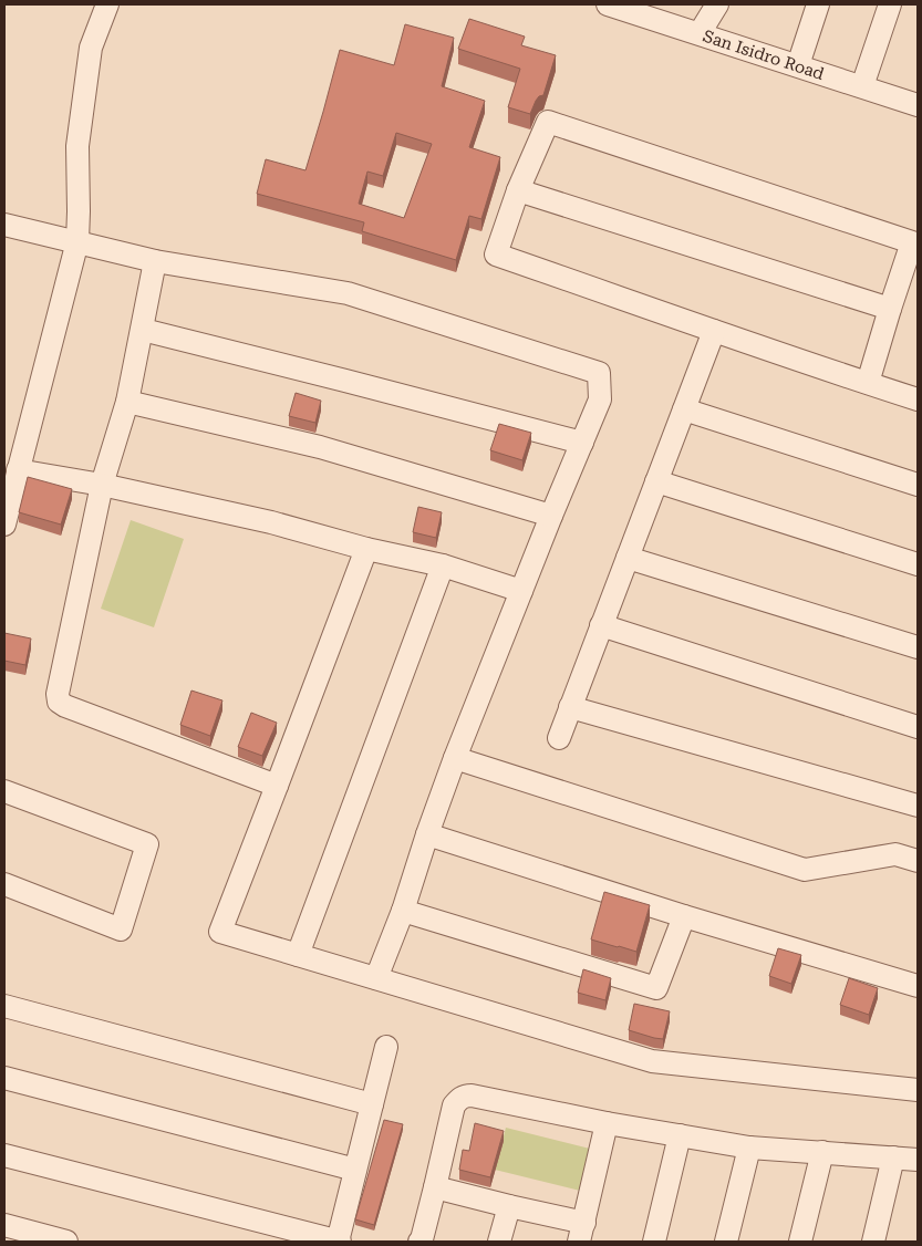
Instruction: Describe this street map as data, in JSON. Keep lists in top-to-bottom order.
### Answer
{
  "streets": {
    "street": ["San Isidro Road"]
  }
}
